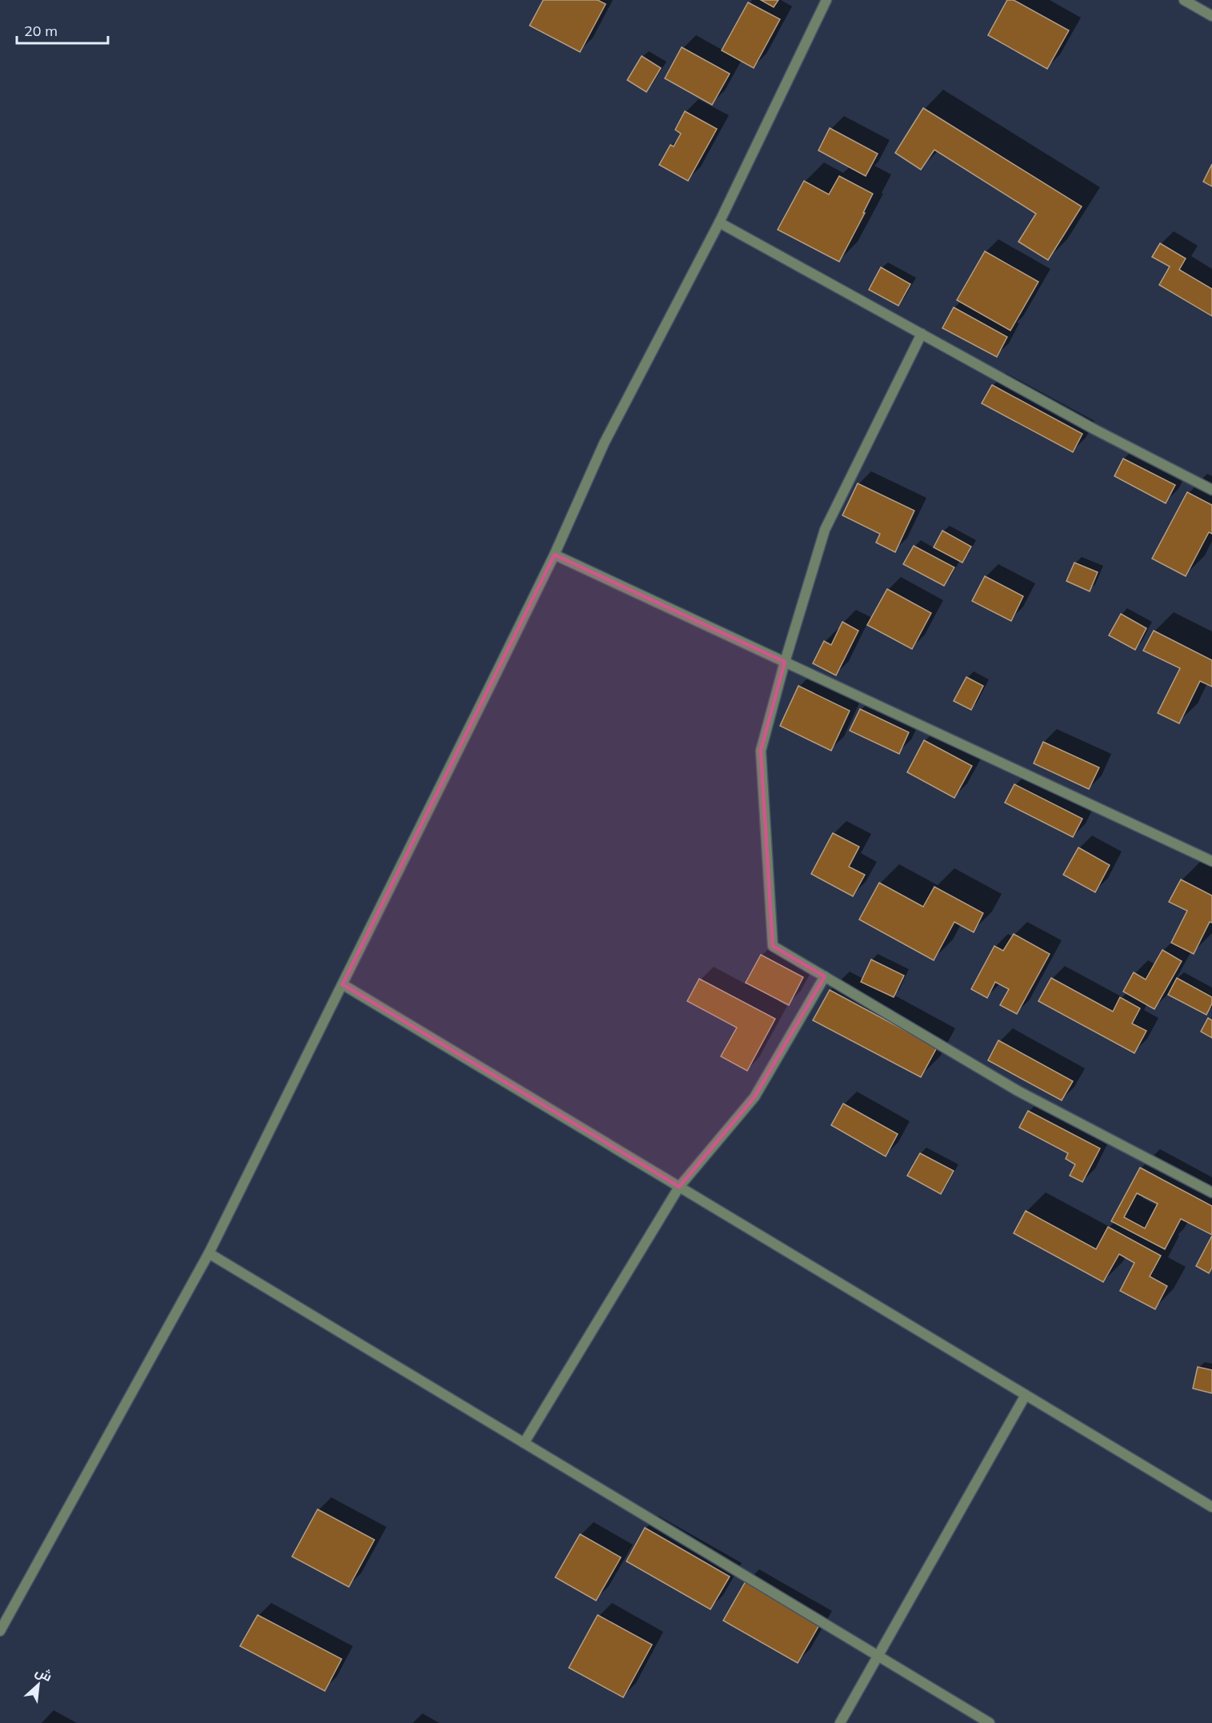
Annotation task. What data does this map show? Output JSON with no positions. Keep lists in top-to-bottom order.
{
  "scale_bar": "20 m",
  "north": "top right"
}
